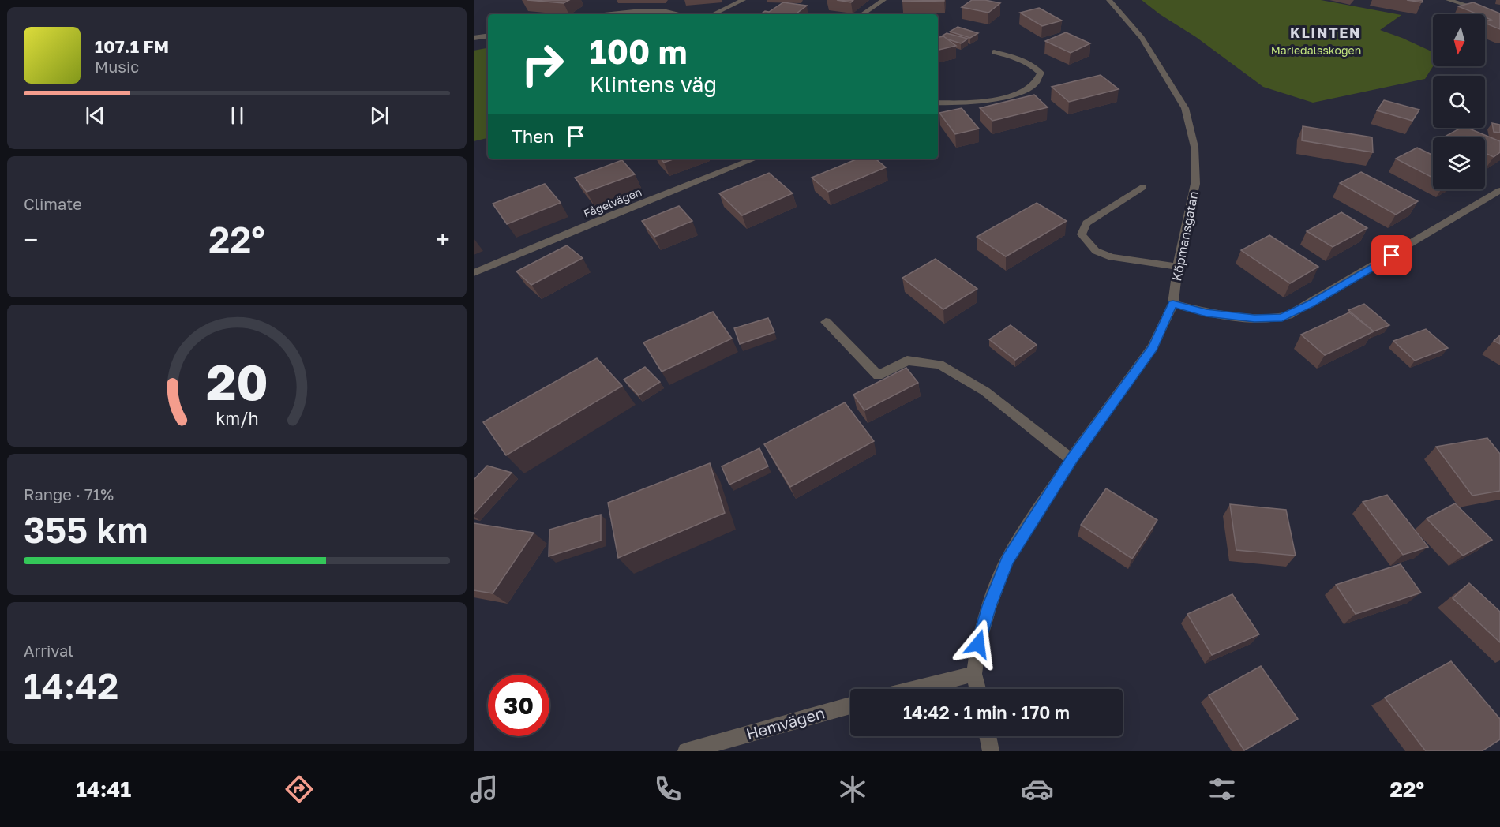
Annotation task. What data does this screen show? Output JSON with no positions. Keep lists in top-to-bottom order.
{
  "streets": {
    "street": ["Fågelvägen", "Köpmansgatan", "Hemvägen"]
  },
  "districts": ["KLINTEN"],
  "parks": ["Mariedalsskogen"],
  "north": "bottom",
  "page": {
    "turn": ["100 m", "Klintens väg"],
    "song": ["107.1 FM", "Music"],
    "then": "Then",
    "tile": [
      "Climate",
      ["Range · 71%", "355 km"],
      ["Arrival", "14:42"]
    ],
    "heat": ["−", "22°", "+"],
    "limit": "30",
    "trip": "14:42 · 1 min · 170 m",
    "tabs": ["14:41", "22°"],
    "gauge": ["20", "km/h"]
  }
}
